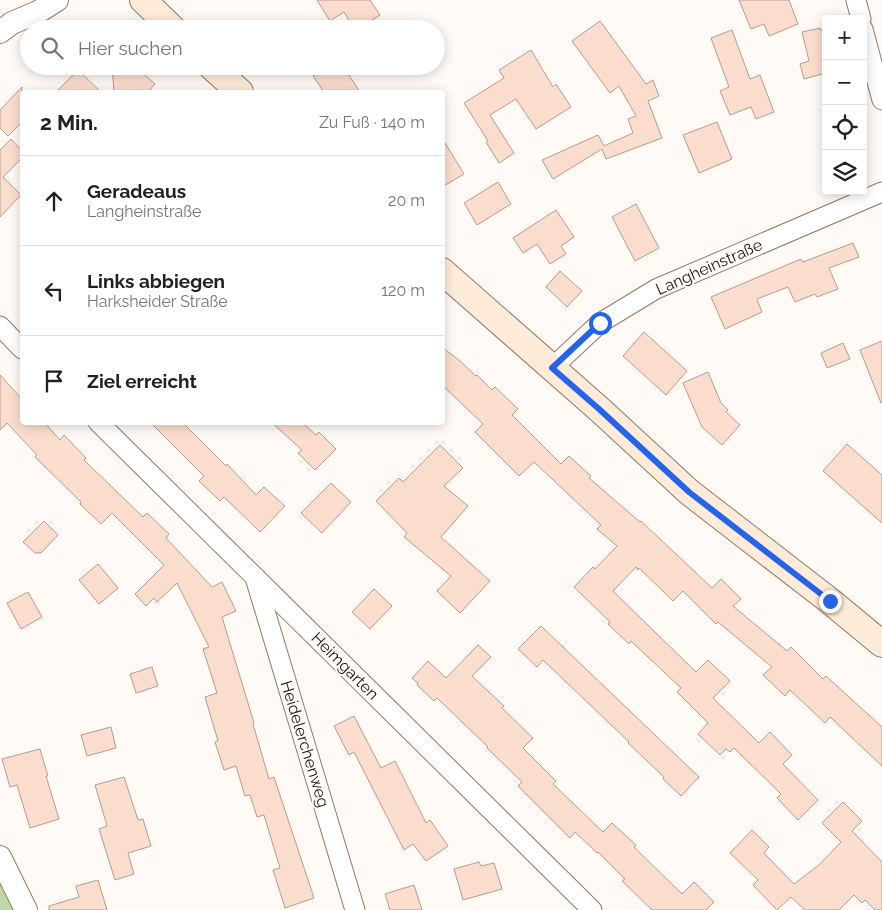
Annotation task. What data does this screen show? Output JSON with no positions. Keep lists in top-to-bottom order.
{
  "streets": {
    "street": ["Langheinstraße", "Heimgarten", "Heidelerchenweg"]
  },
  "crossings": [
    ["Heimgarten", "Heidelerchenweg"]
  ],
  "page": {
    "map_buttons": ["+", "−"],
    "search": "Hier suchen",
    "heading": ["2 Min.", "Zu Fuß · 140 m"],
    "list": [
      ["Geradeaus", "Langheinstraße", "20 m"],
      ["Links abbiegen", "Harksheider Straße", "120 m"],
      "Ziel erreicht"
    ]
  }
}
